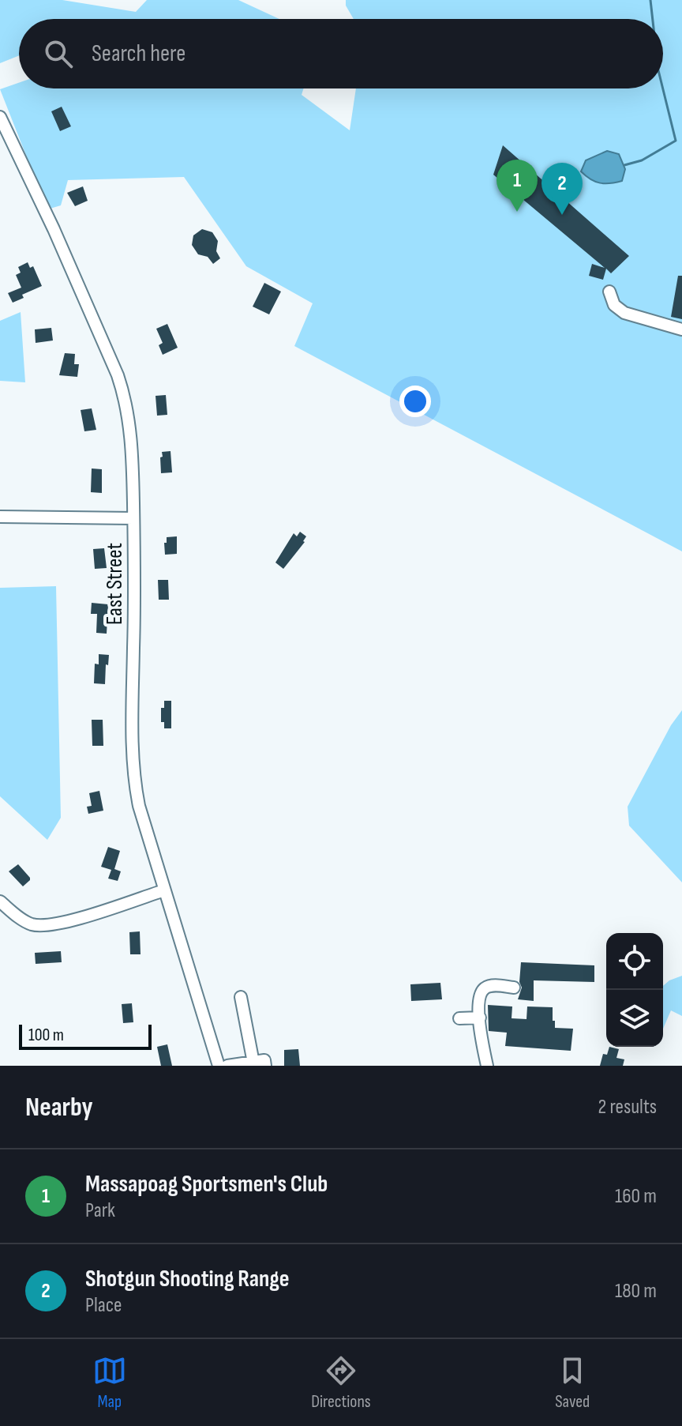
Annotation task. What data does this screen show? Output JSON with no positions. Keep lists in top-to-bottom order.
{
  "streets": {
    "street": ["East Street"]
  },
  "scale_bar": "100 m",
  "page": {
    "search": "Search here",
    "pins": ["1", "2"],
    "scale": "100 m",
    "heading": ["Nearby", "2 results"],
    "list": [
      {
        "mark": "1",
        "name": "Massapoag Sportsmen's Club",
        "note": "Park",
        "value": "160 m"
      },
      {
        "mark": "2",
        "name": "Shotgun Shooting Range",
        "note": "Place",
        "value": "180 m"
      }
    ],
    "nav": ["Map", "Directions", "Saved"]
  }
}
